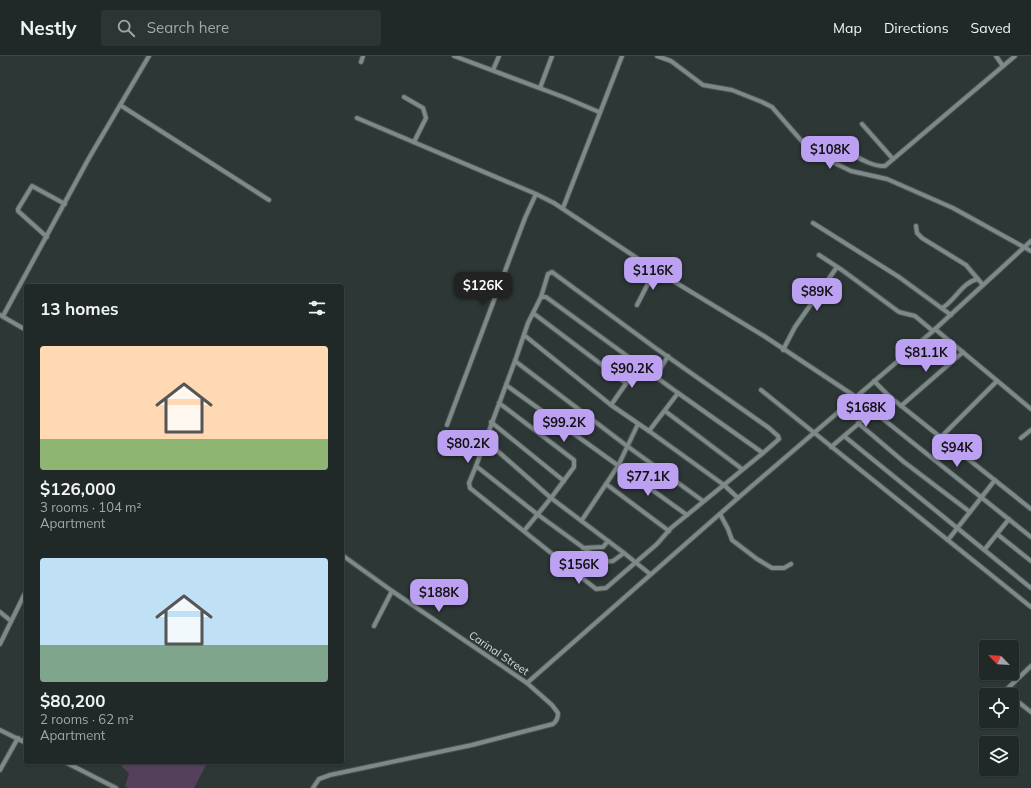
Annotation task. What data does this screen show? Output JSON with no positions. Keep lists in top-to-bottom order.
{
  "streets": {
    "street": ["Carinal Street"]
  },
  "north": "top left",
  "page": {
    "header": "Nestly",
    "search": "Search here",
    "nav": ["Map", "Directions", "Saved"],
    "price": [
      "$108K",
      "$116K",
      "$126K",
      "$89K",
      "$81.1K",
      "$90.2K",
      "$168K",
      "$99.2K",
      "$80.2K",
      "$94K",
      "$77.1K",
      "$156K",
      "$188K"
    ],
    "heading": "13 homes",
    "list": [
      {
        "name": "$126,000",
        "note": "3 rooms · 104 m² · Apartment"
      },
      {
        "name": "$80,200",
        "note": "2 rooms · 62 m² · Apartment"
      }
    ]
  }
}
